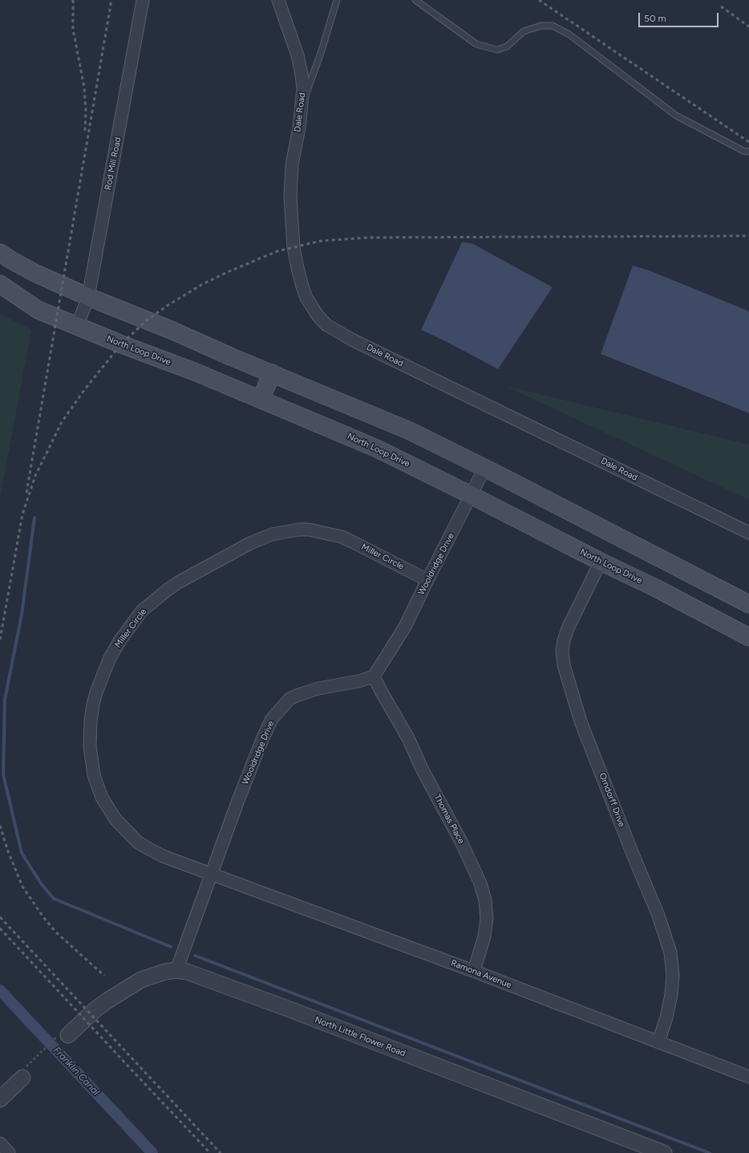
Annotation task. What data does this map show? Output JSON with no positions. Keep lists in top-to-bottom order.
{
  "streets": {
    "main road": ["North Loop Drive"],
    "street": [
      "Dale Road",
      "Rod Mill Road",
      "Miller Circle",
      "Wooldridge Drive",
      "Orndorff Drive",
      "Thomas Place",
      "Ramona Avenue",
      "North Little Flower Road"
    ]
  },
  "crossings": [
    ["Rod Mill Road", "North Loop Drive"],
    ["North Loop Drive", "Wooldridge Drive"],
    ["North Loop Drive", "Orndorff Drive"],
    ["Miller Circle", "Wooldridge Drive"],
    ["Miller Circle", "Ramona Avenue"],
    ["Wooldridge Drive", "Thomas Place"],
    ["Wooldridge Drive", "Ramona Avenue"],
    ["Wooldridge Drive", "North Little Flower Road"],
    ["Orndorff Drive", "Ramona Avenue"],
    ["Thomas Place", "Ramona Avenue"]
  ],
  "water": ["Franklin Canal"],
  "scale_bar": "50 m"
}
